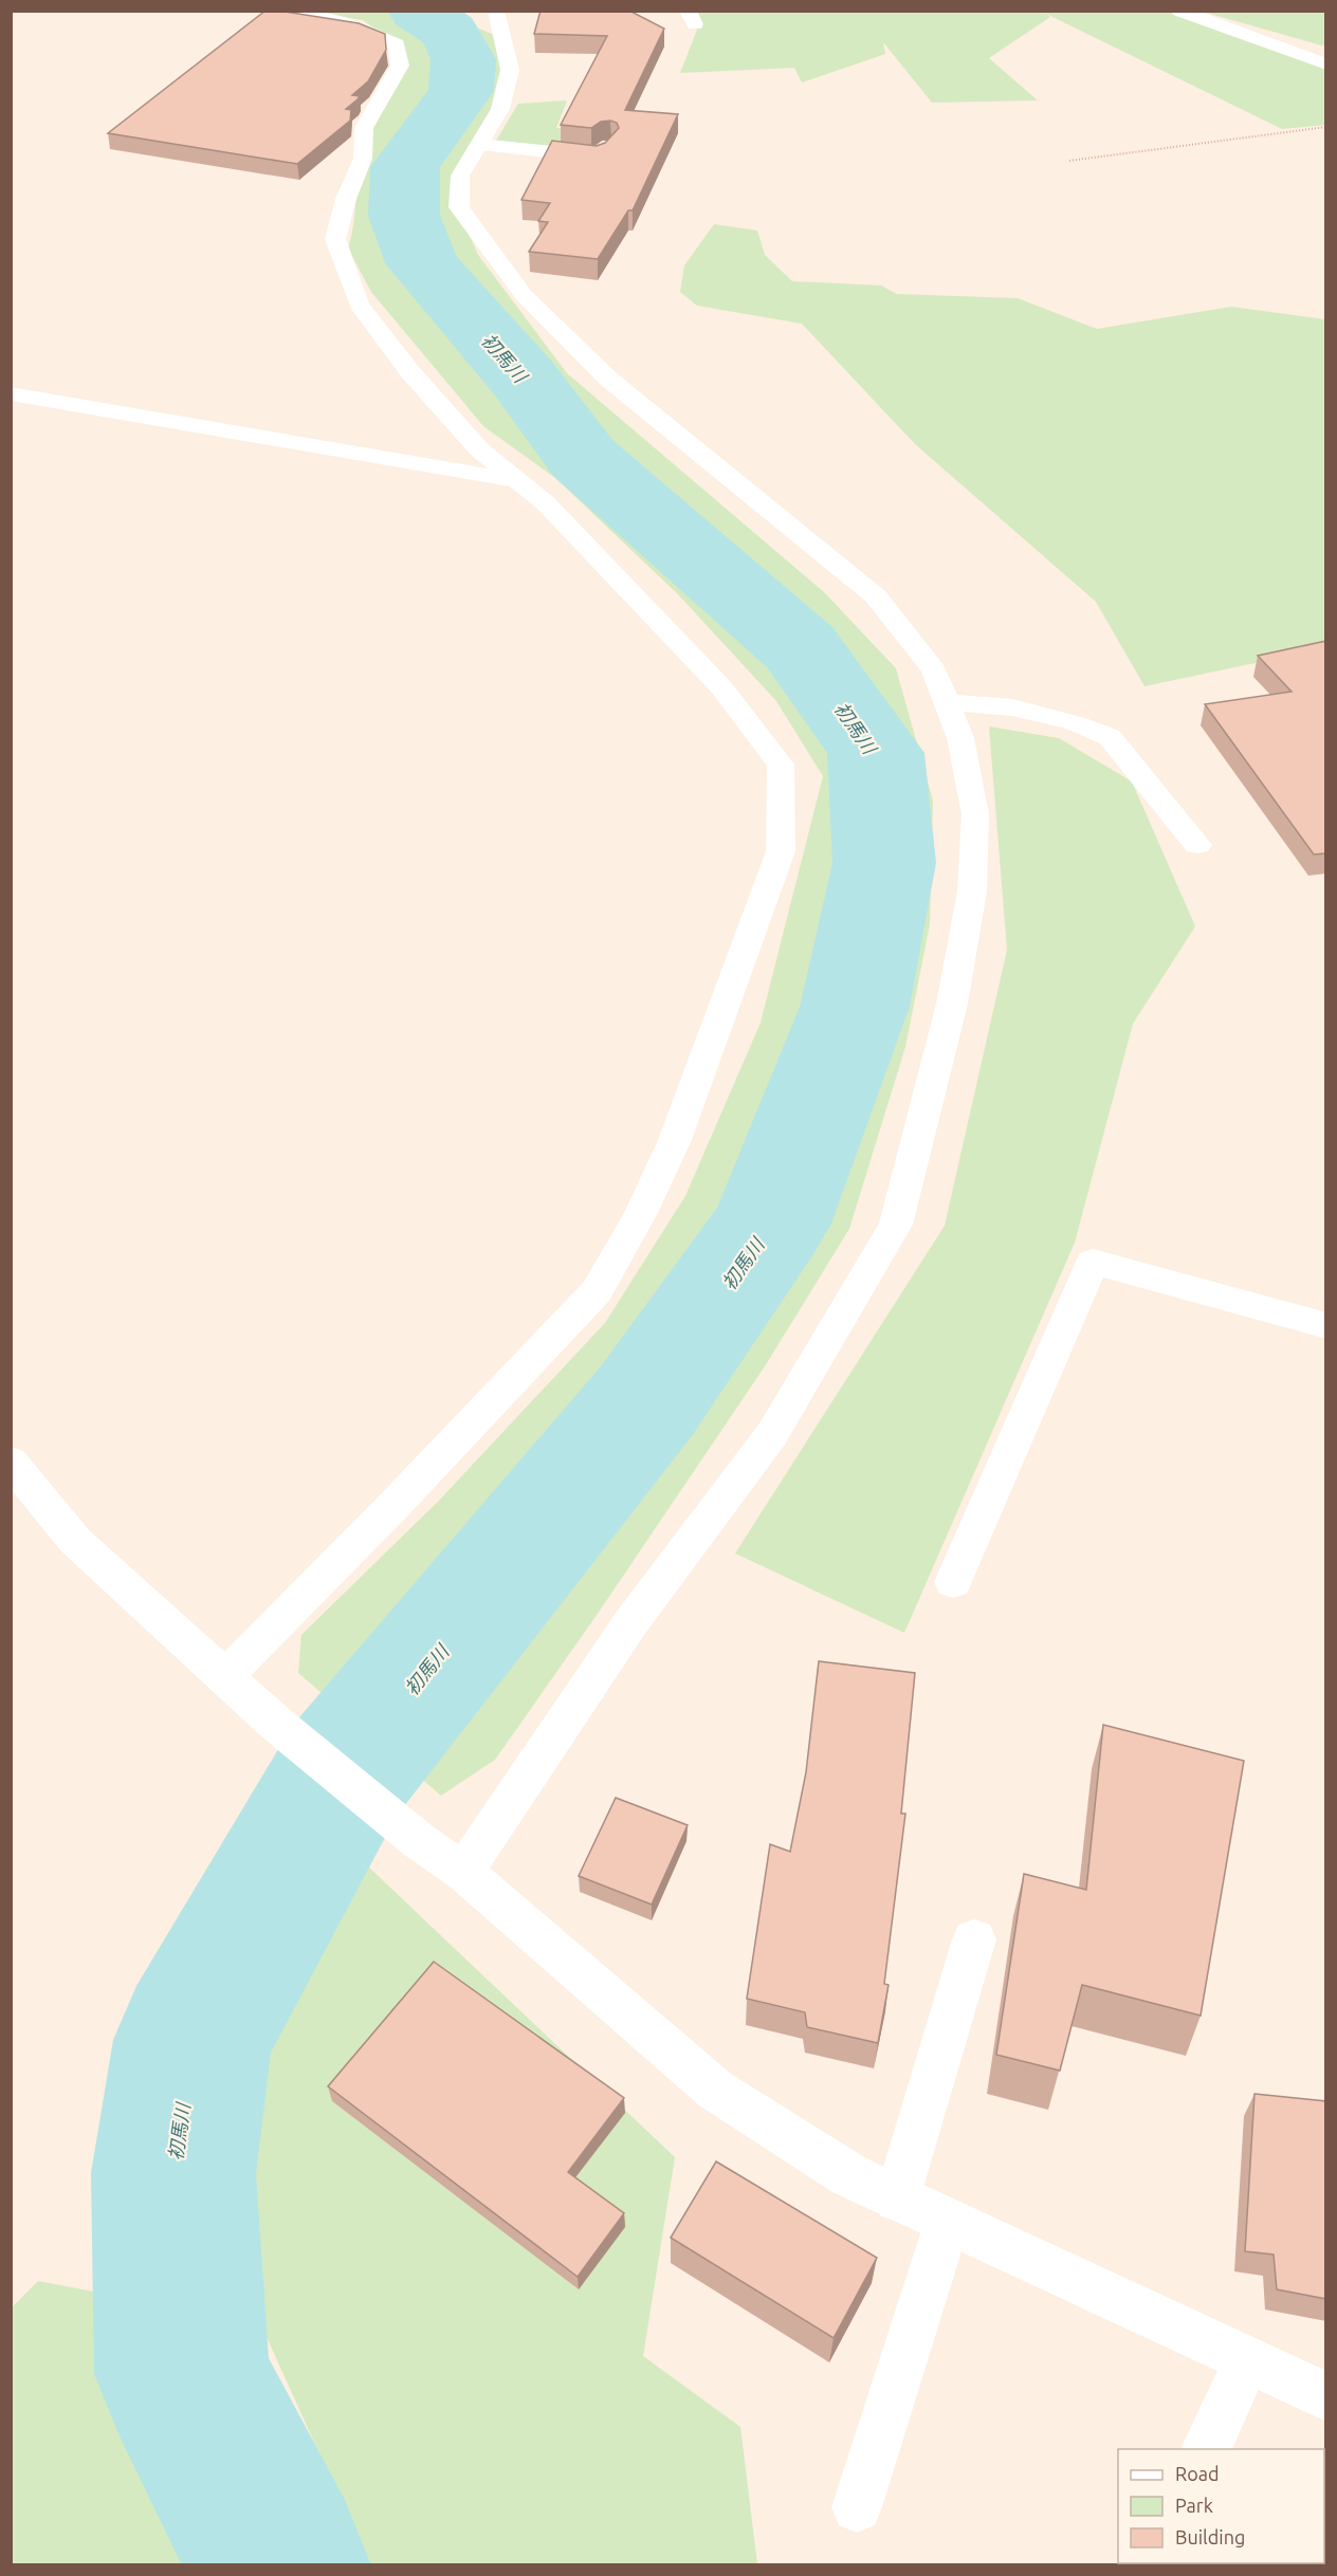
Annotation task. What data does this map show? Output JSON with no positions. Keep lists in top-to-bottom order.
{
  "water": ["初馬川"],
  "legend": ["Road", "Park", "Building"]
}
